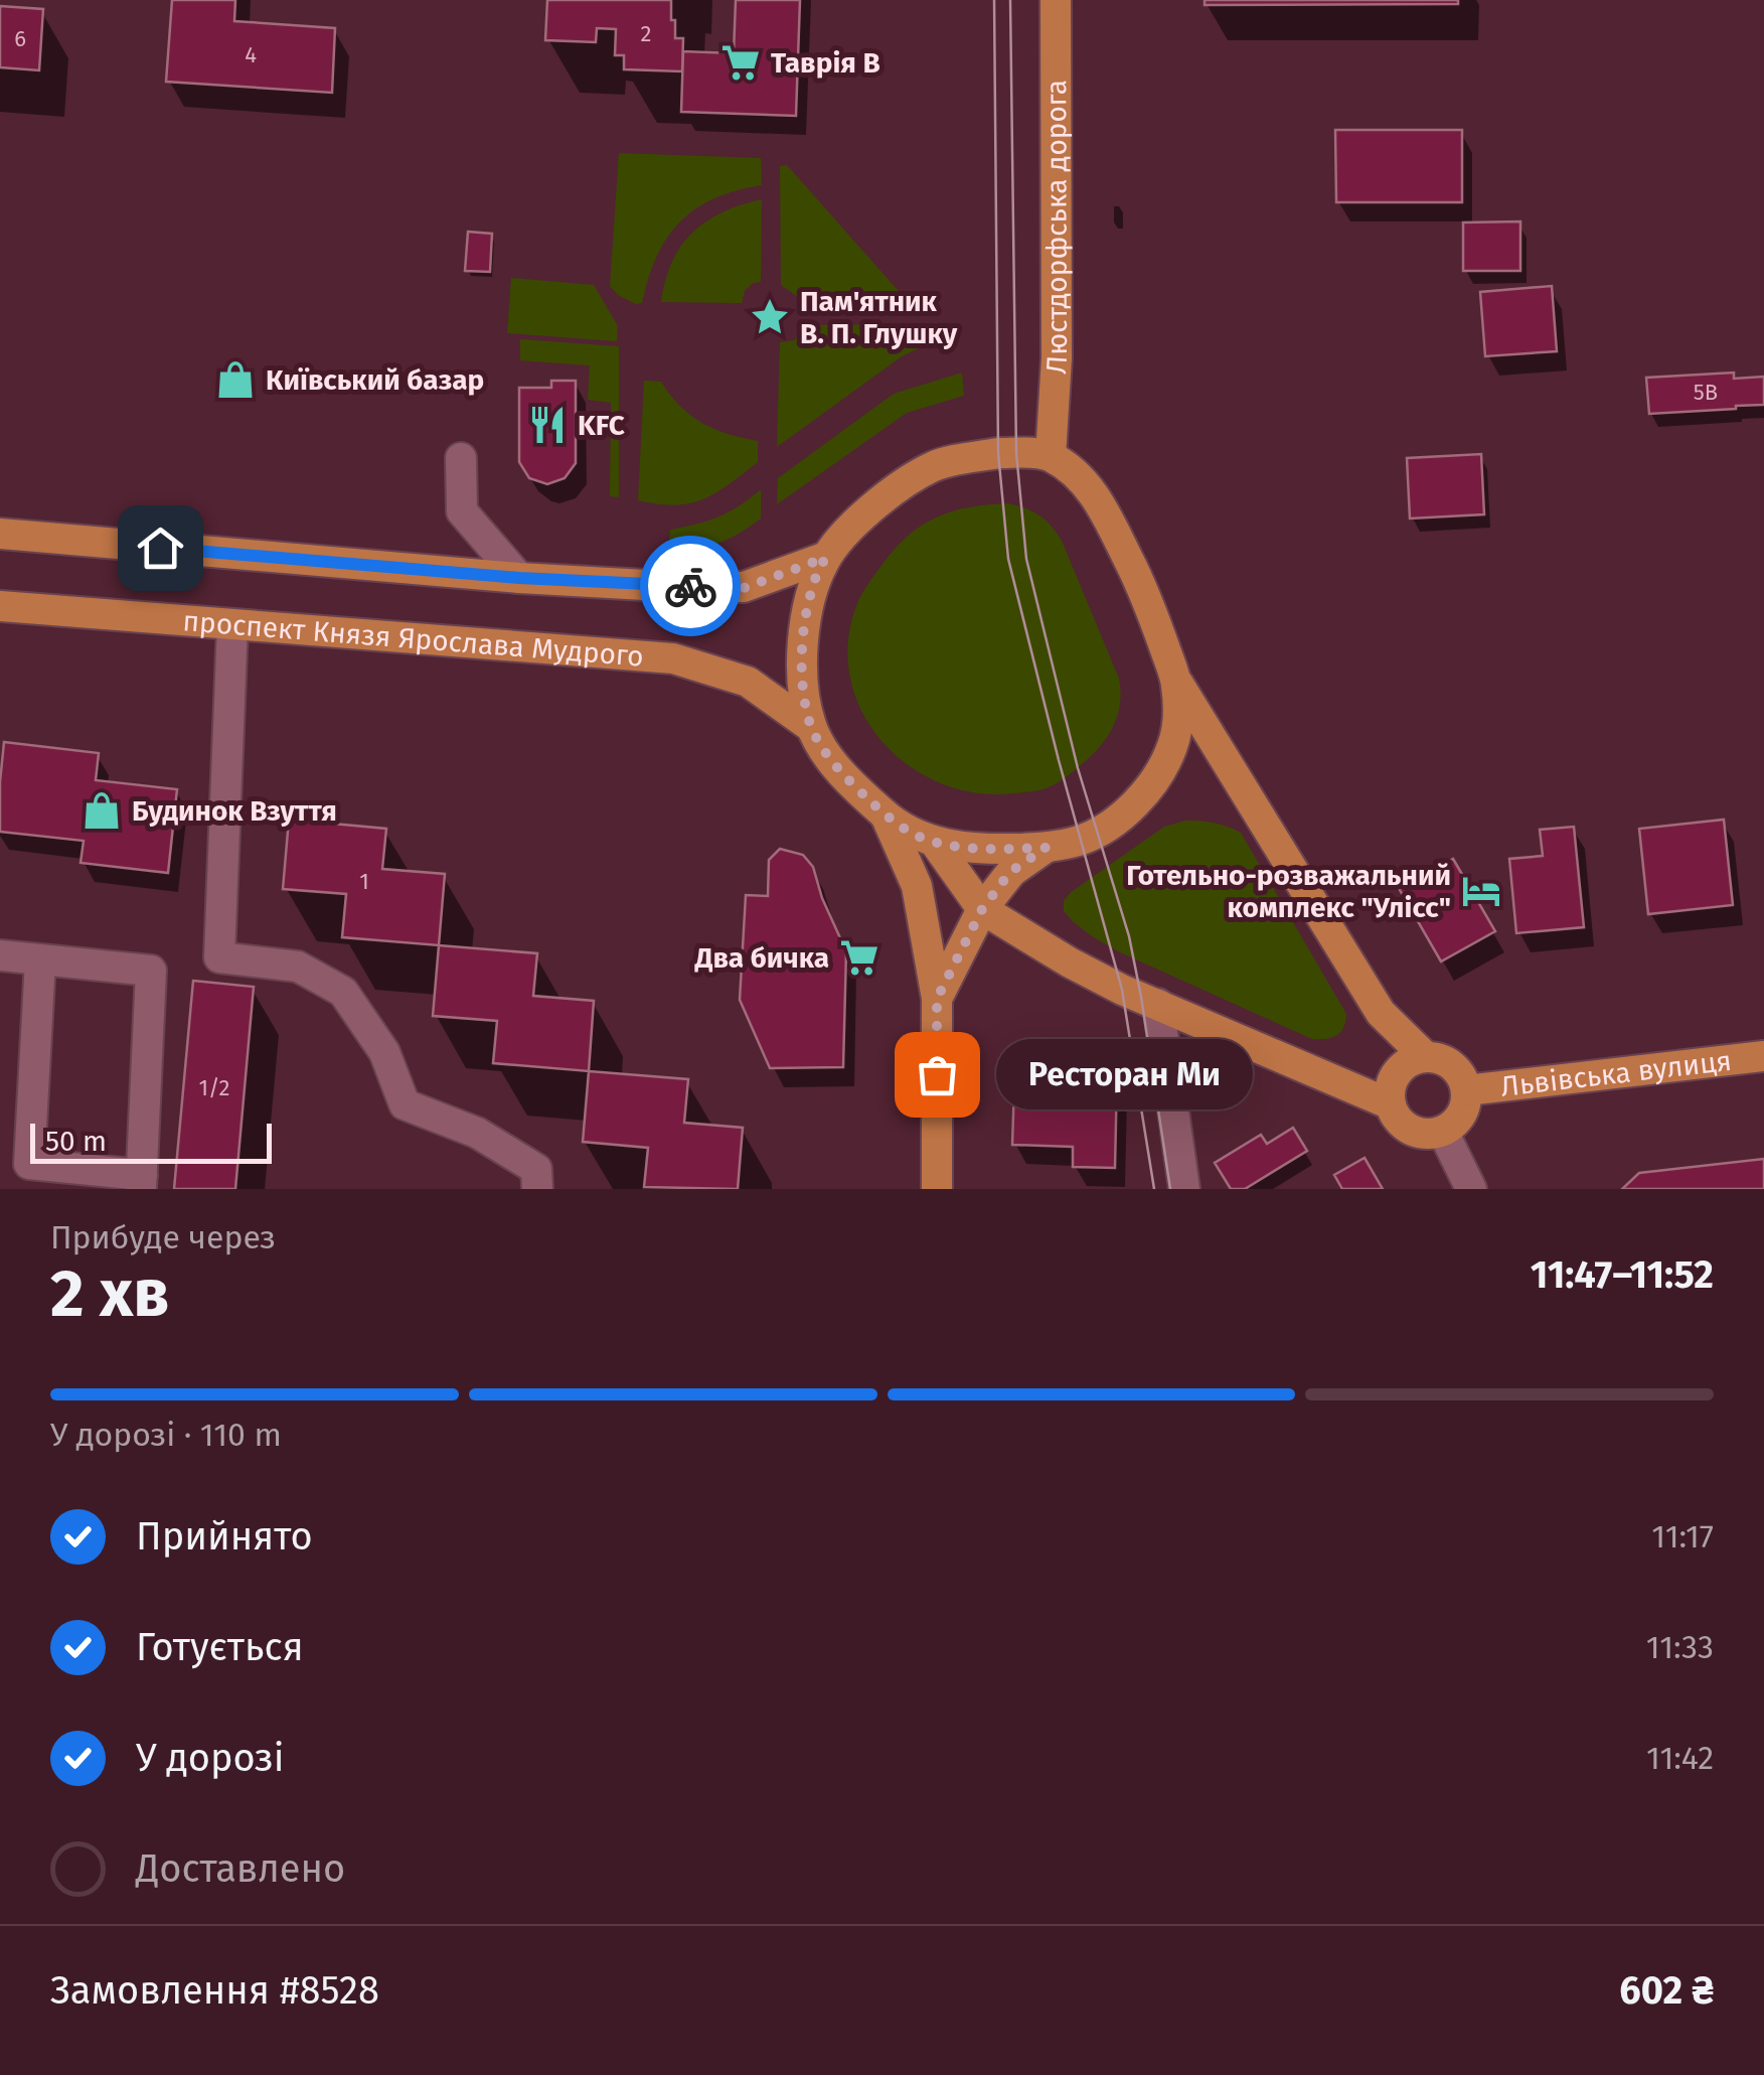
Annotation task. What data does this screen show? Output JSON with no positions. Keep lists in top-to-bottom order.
{
  "streets": {
    "main road": ["Люстдорфська дорога", "проспект Князя Ярослава Мудрого", "Львівська вулиця"]
  },
  "places": {
    "supermarket": ["Таврія В", "Два бичка"],
    "place": ["Пам'ятник В. П. Глушку"],
    "shop": ["Київський базар", "Будинок Взуття"],
    "restaurant": ["KFC"],
    "hotel": ["Готельно-розважальний комплекс \"Улісс\""],
    "other": ["Ресторан Ми"]
  },
  "house_numbers": [
    "2",
    "6",
    "4",
    "5В",
    "1",
    "1/2"
  ],
  "scale_bar": "50 m",
  "page": {
    "bubble": "Ресторан Ми",
    "scale": "50 m",
    "heading": ["2 хв", "Прибуде через", "11:47–11:52"],
    "panel": ["Замовлення #8528", "602 ₴"],
    "bar": "У дорозі · 110 m",
    "list": [
      ["Прийнято", "11:17"],
      ["Готується", "11:33"],
      ["У дорозі", "11:42"],
      "Доставлено"
    ]
  }
}
